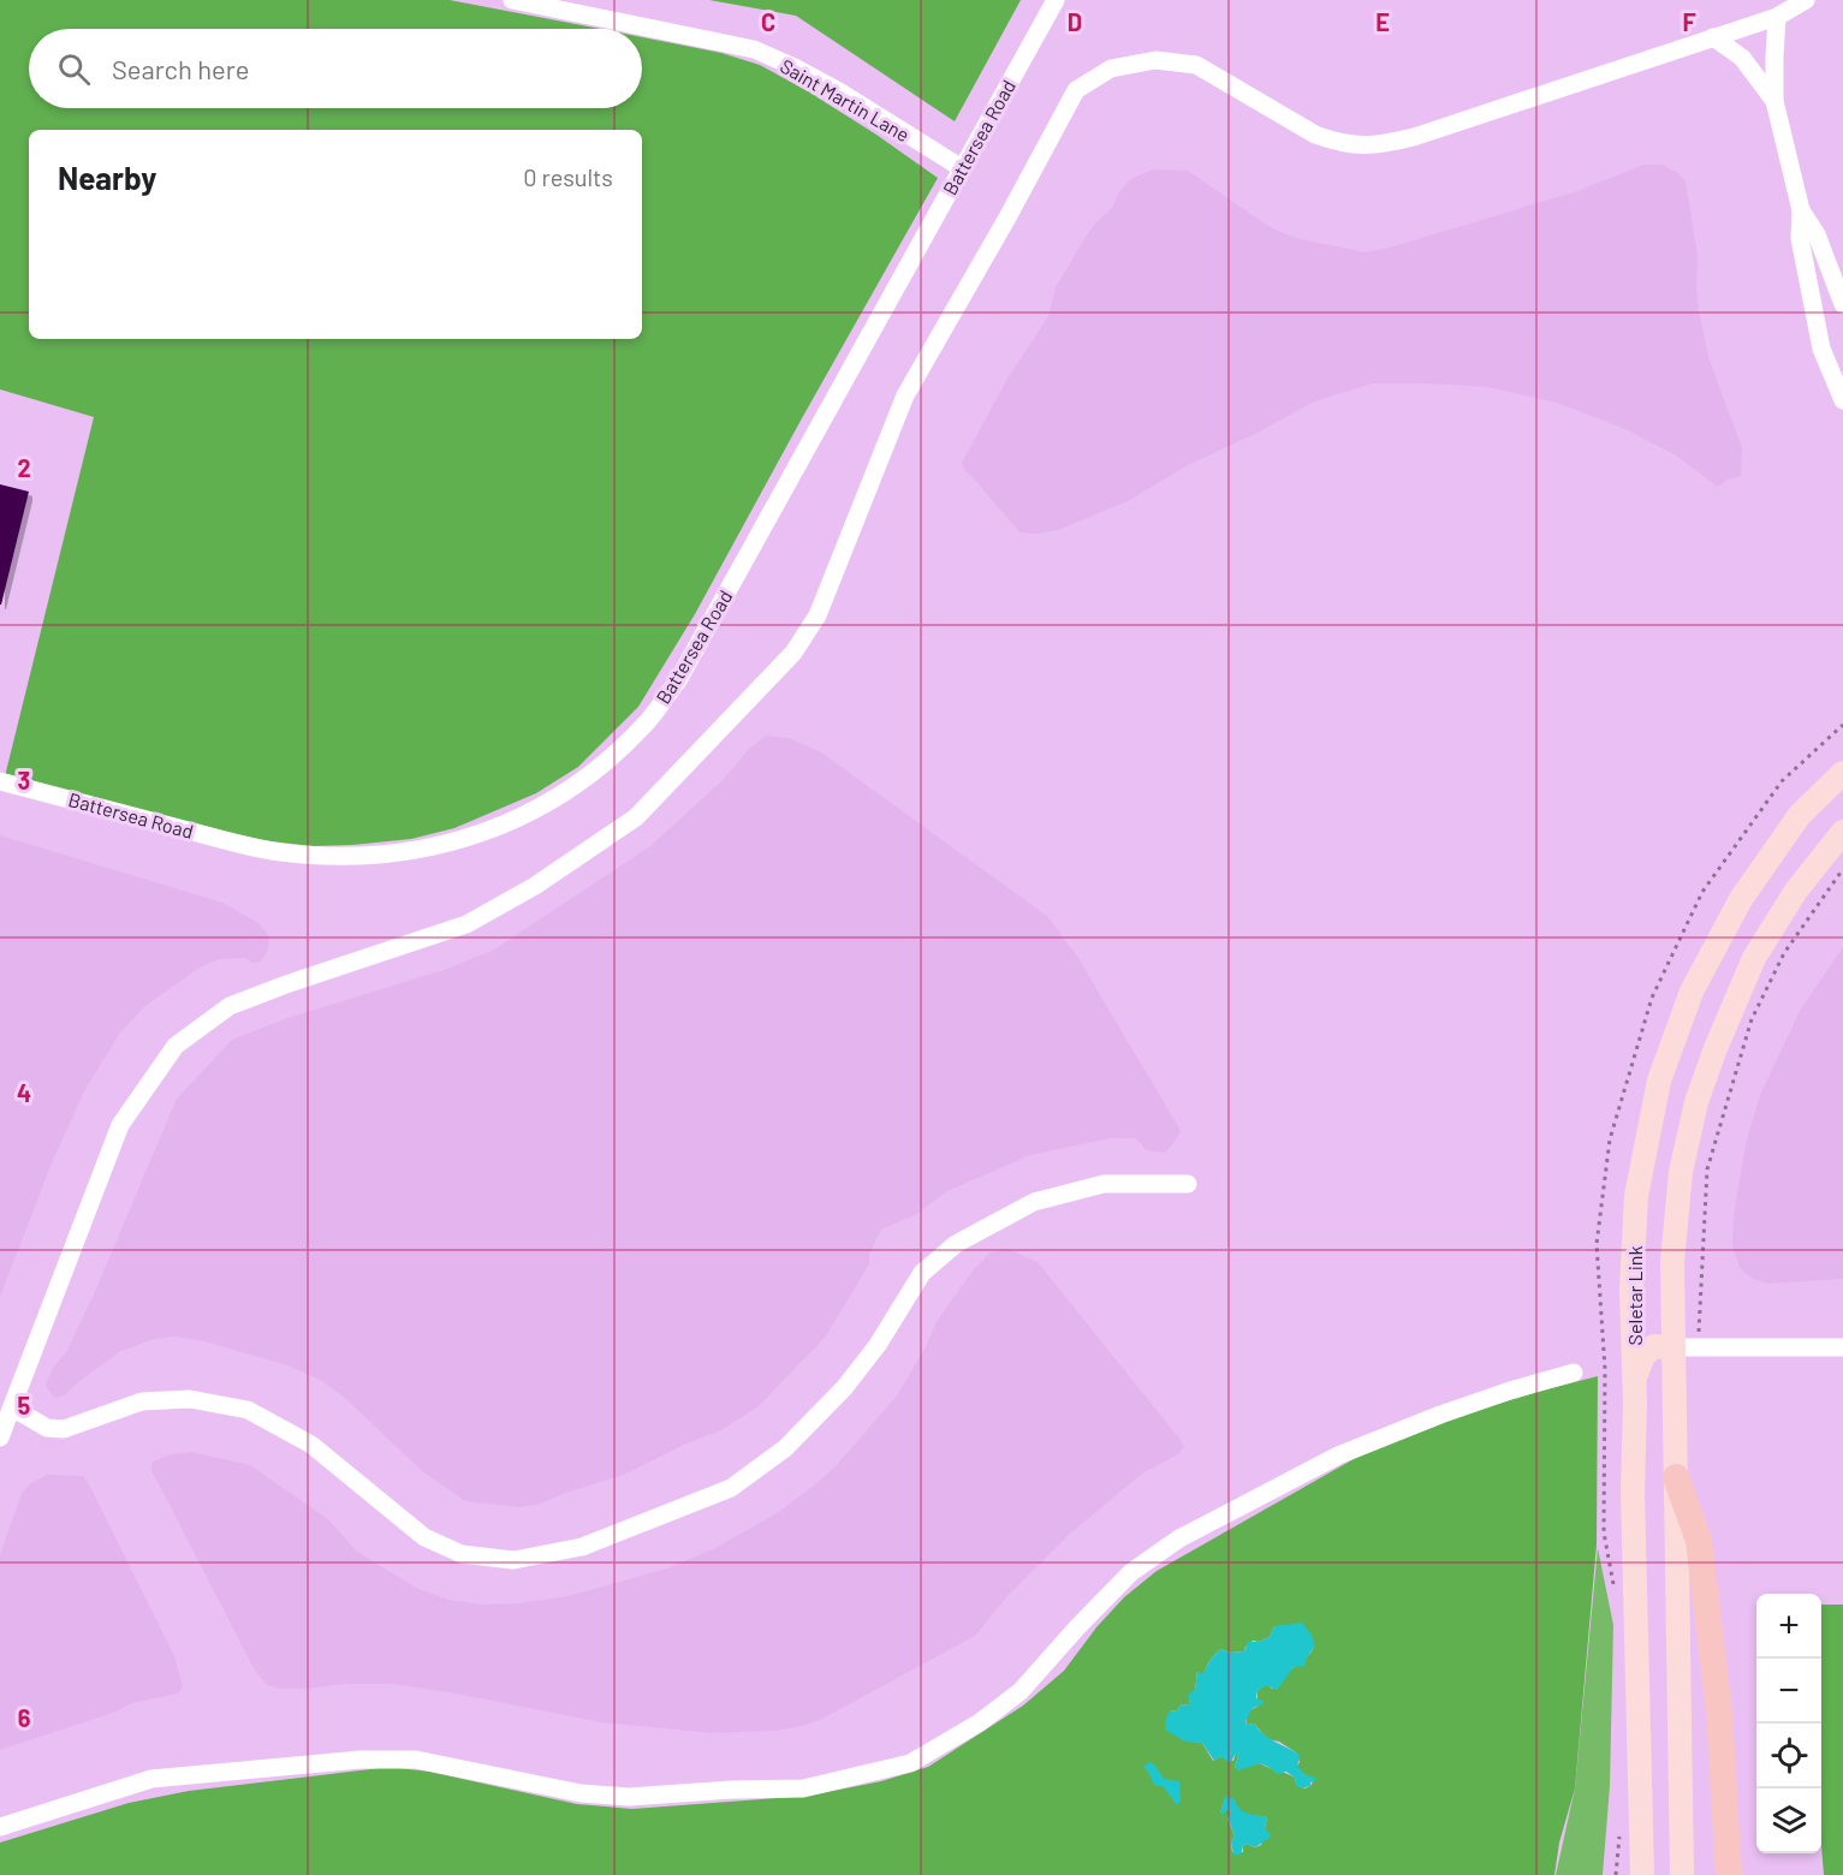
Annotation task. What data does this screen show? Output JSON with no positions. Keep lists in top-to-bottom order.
{
  "streets": {
    "main road": ["Seletar Link"],
    "lane": ["Saint Martin Lane", "Battersea Road"]
  },
  "crossings": [
    ["Saint Martin Lane", "Battersea Road"]
  ],
  "page": {
    "search": "Search here",
    "heading": ["Nearby", "0 results"],
    "map_buttons": ["+", "−"]
  },
  "grid": {
    "columns": [
      "C",
      "D",
      "E",
      "F"
    ],
    "rows": [
      "2",
      "3",
      "4",
      "5",
      "6"
    ]
  }
}
